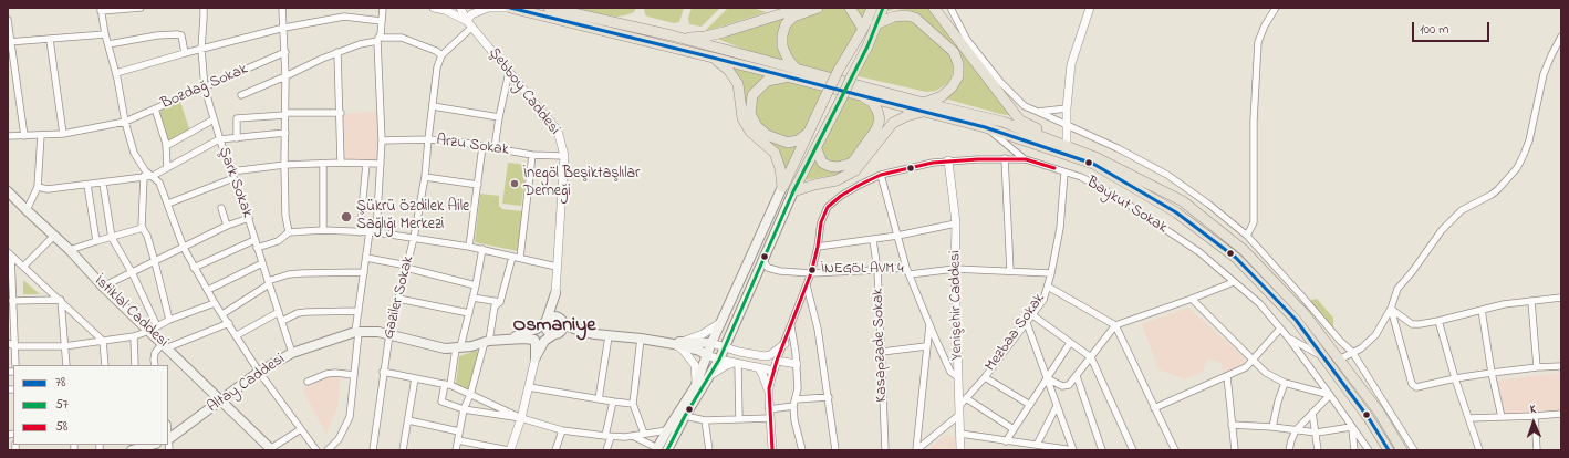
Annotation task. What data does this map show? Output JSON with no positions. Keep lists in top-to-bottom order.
{
  "streets": {
    "main road": ["İstiklal Caddesi", "Altay Caddesi"],
    "street": [
      "Bozdağ Sokak",
      "Şebboy Caddesi",
      "Arzu Sokak",
      "Şark Sokak",
      "Baykut Sokak",
      "Gaziler Sokak",
      "Yenişehir Caddesi",
      "Mezbaa Sokak",
      "Kasapzade Sokak"
    ]
  },
  "crossings": [
    ["Bozdağ Sokak", "Şark Sokak"],
    ["Şebboy Caddesi", "Arzu Sokak"],
    ["Arzu Sokak", "Gaziler Sokak"],
    ["Şark Sokak", "Altay Caddesi"],
    ["Baykut Sokak", "Yenişehir Caddesi"],
    ["Baykut Sokak", "Mezbaa Sokak"],
    ["Gaziler Sokak", "Altay Caddesi"],
    ["Yenişehir Caddesi", "Mezbaa Sokak"],
    ["İstiklal Caddesi", "Altay Caddesi"]
  ],
  "districts": ["Osmaniye"],
  "places": ["İnegöl Beşiktaşlılar Derneği", "Şükrü Özdilek Aile Sağlığı Merkezi", "İNEGÖL AVM 4"],
  "lines": ["transit line 78", "transit line 57", "transit line 58"],
  "legend": ["78", "57", "58"],
  "scale_bar": "100 m",
  "north": "top"
}
